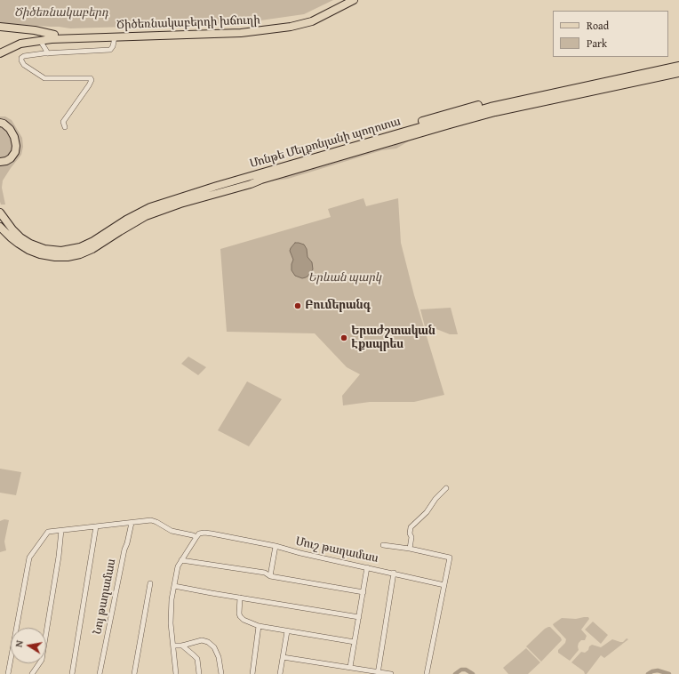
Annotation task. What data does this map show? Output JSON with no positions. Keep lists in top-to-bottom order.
{
  "streets": {
    "main road": ["Ծիծեռնակաբերդի խճուղի", "Մոնթե Մելքոնյանի պողոտա"],
    "street": ["Մուշ թաղամաս", "Նոյ թաղամաս"]
  },
  "parks": ["Ծիծեռնակաբերդ", "Երևան պարկ"],
  "places": ["Բումերանգ", "Երաժշտական Էքսպրես"],
  "legend": ["Road", "Park"],
  "north": "left"
}
